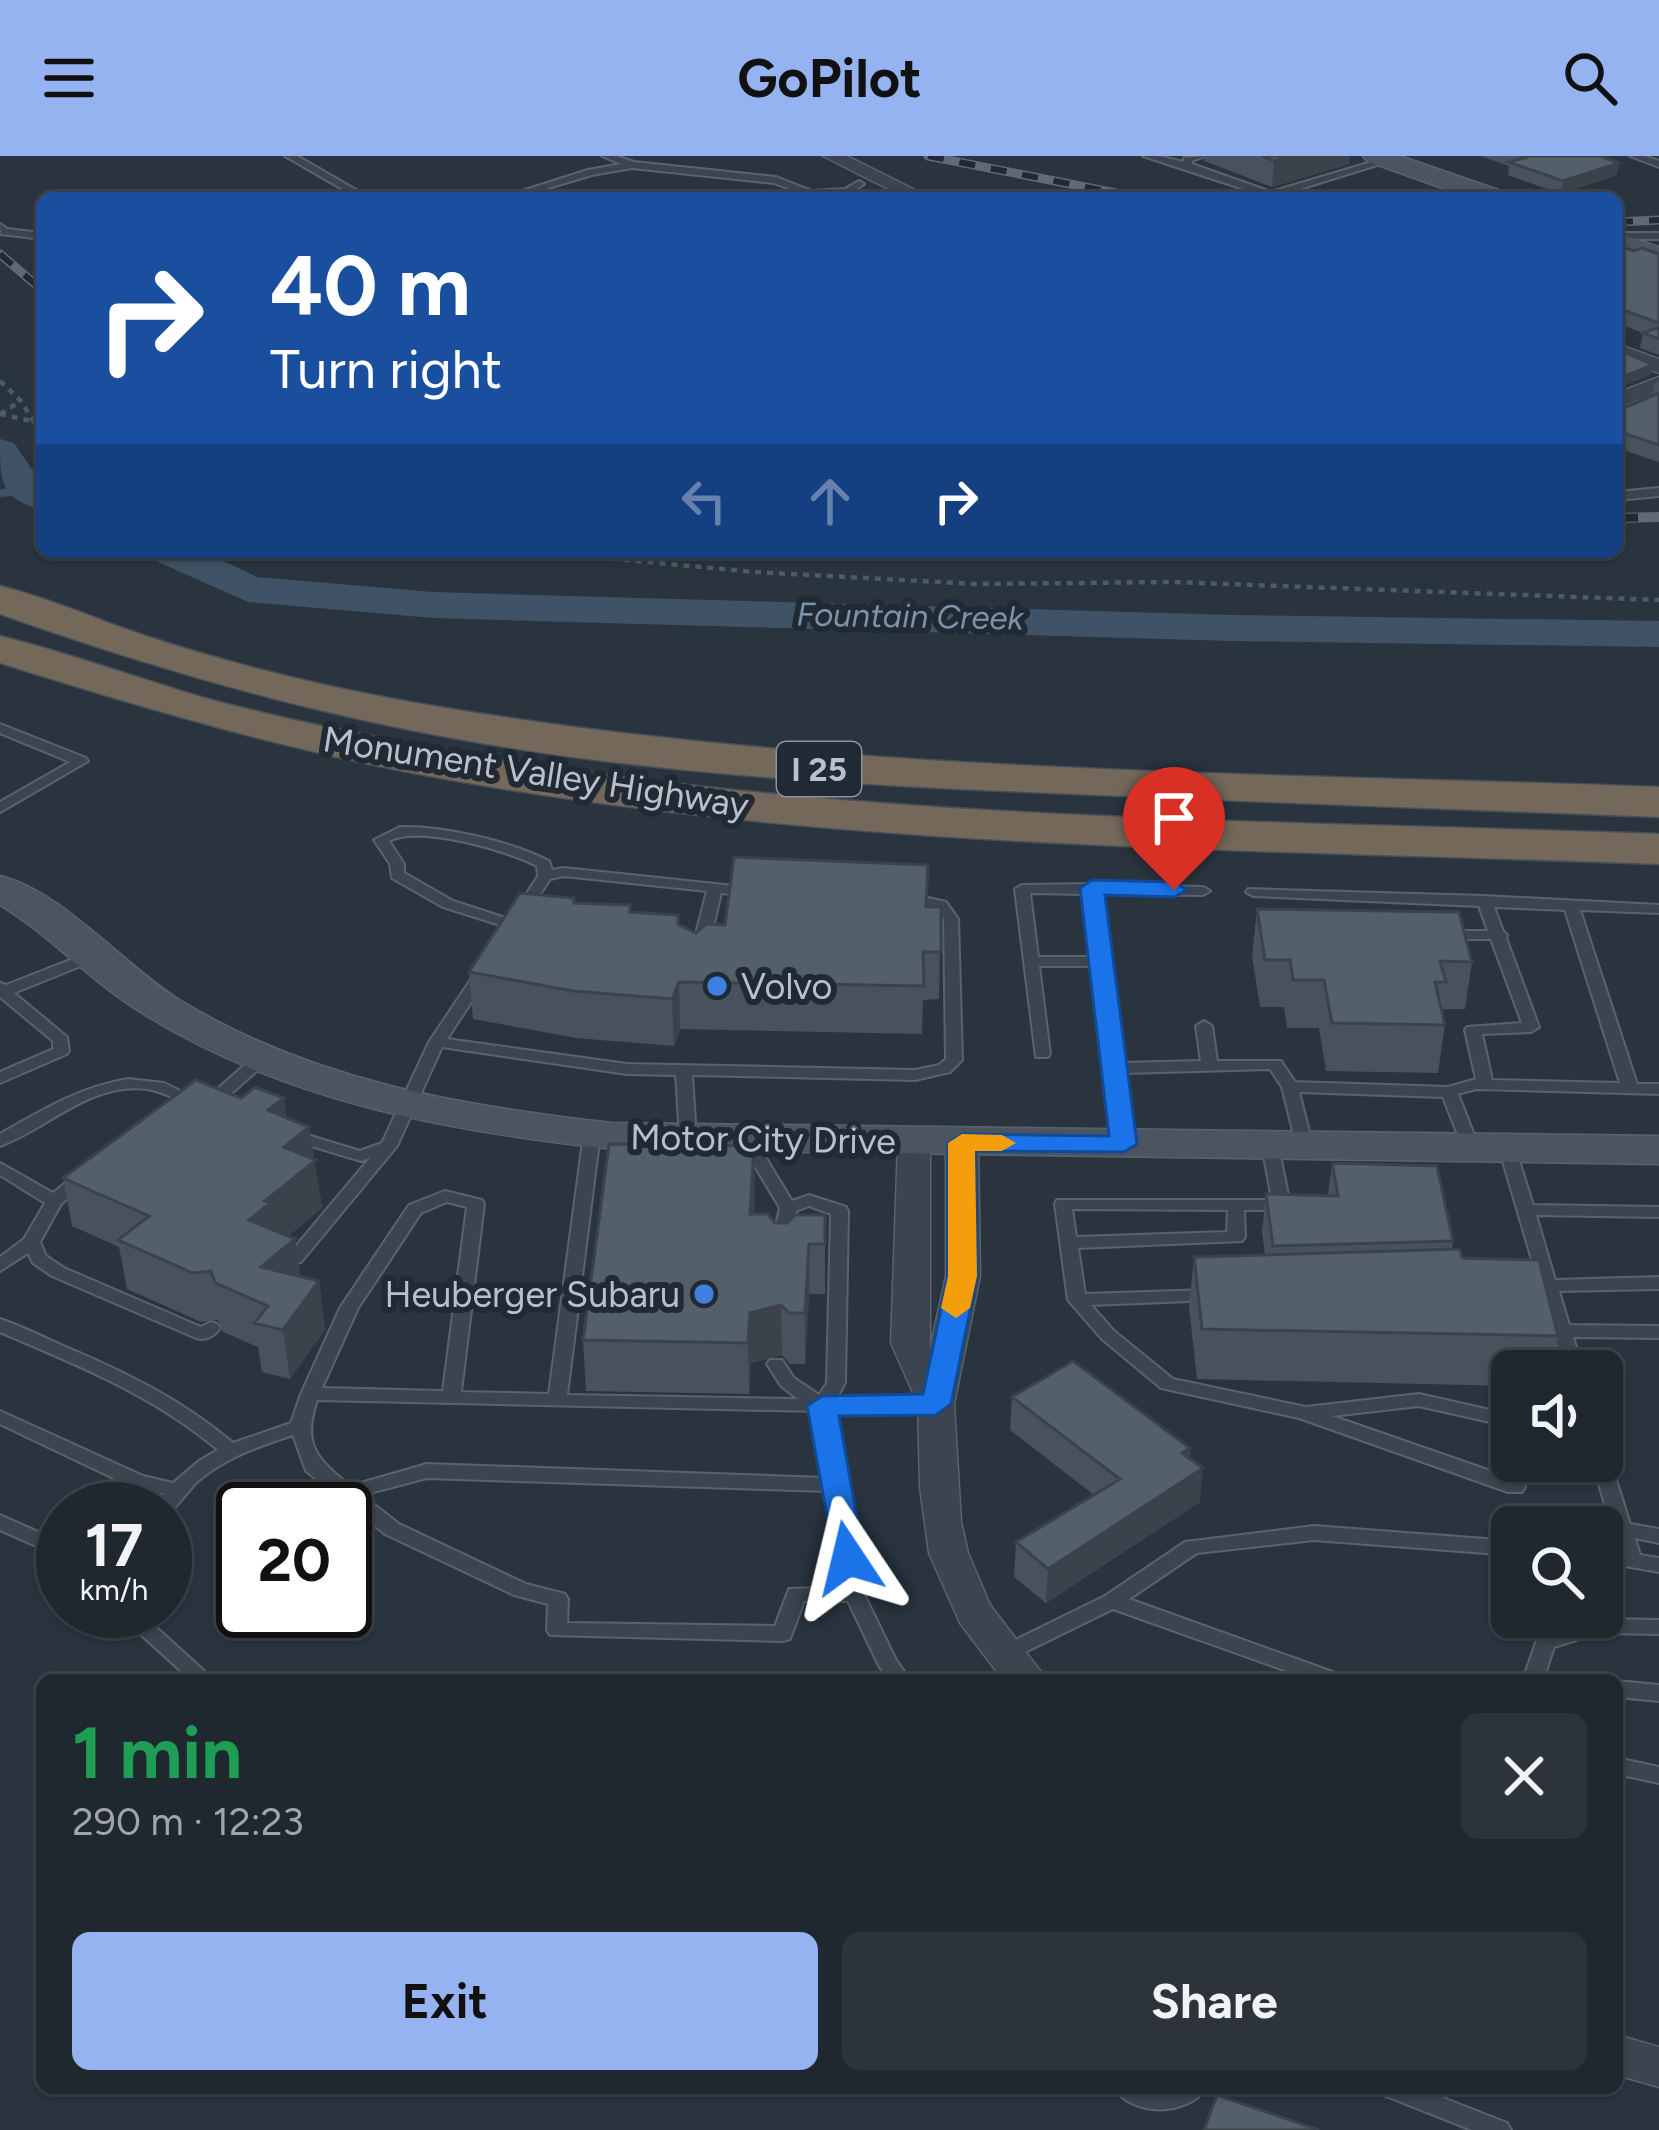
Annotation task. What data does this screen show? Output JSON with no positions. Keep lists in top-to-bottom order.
{
  "streets": {
    "highway": ["I 25", "Monument Valley Highway"],
    "street": ["Motor City Drive"]
  },
  "water": ["Fountain Creek"],
  "places": ["Volvo", "Heuberger Subaru"],
  "page": {
    "header": "GoPilot",
    "turn": ["40 m", "Turn right"],
    "speed": "17 km/h",
    "limit": "20",
    "heading": ["1 min", "290 m · 12:23"],
    "buttons": ["Exit", "Share"]
  }
}
